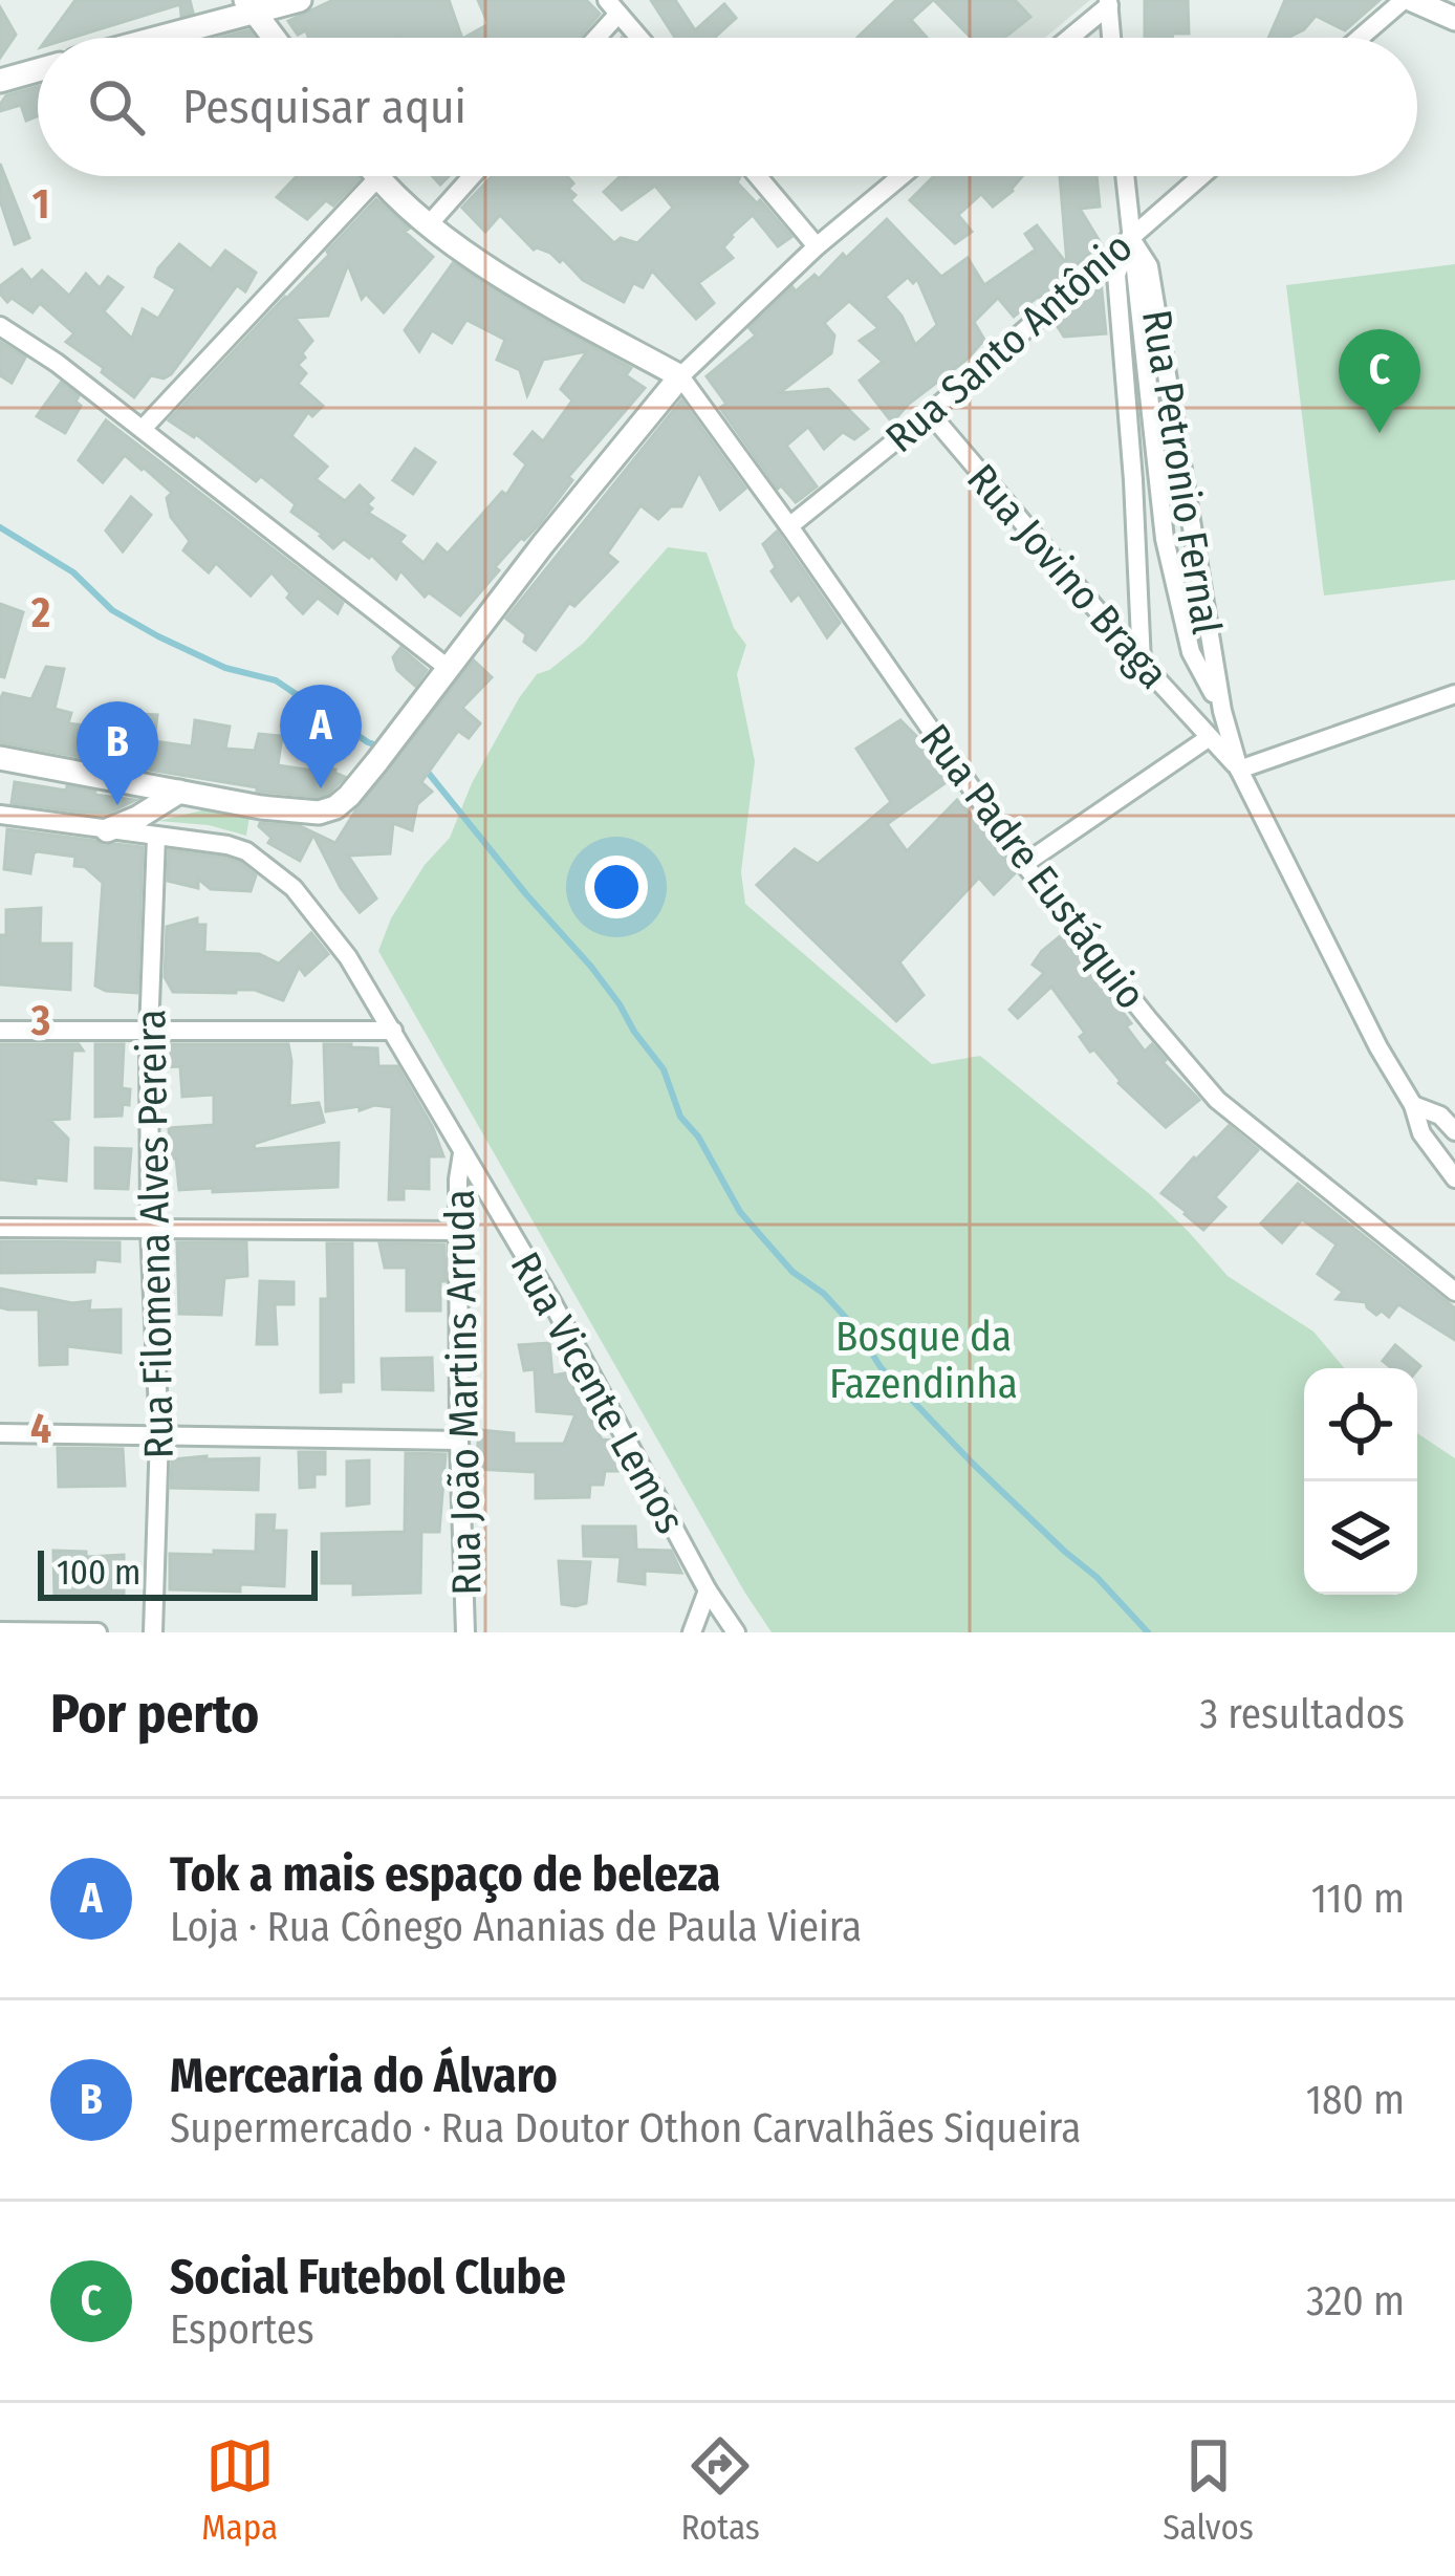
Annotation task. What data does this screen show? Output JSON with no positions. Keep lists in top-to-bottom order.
{
  "streets": {
    "street": [
      "Rua Santo Antônio",
      "Rua Petronio Fernal",
      "Rua Jovino Braga",
      "Rua Padre Eustáquio",
      "Rua Filomena Alves Pereira",
      "Rua João Martins Arruda",
      "Rua Vicente Lemos"
    ]
  },
  "crossings": [
    ["Rua Santo Antônio", "Rua Petronio Fernal"],
    ["Rua Santo Antônio", "Rua Jovino Braga"],
    ["Rua Santo Antônio", "Rua Padre Eustáquio"],
    ["Rua Petronio Fernal", "Rua Jovino Braga"],
    ["Rua Filomena Alves Pereira", "Rua Vicente Lemos"],
    ["Rua João Martins Arruda", "Rua Vicente Lemos"]
  ],
  "parks": ["Bosque da Fazendinha"],
  "scale_bar": "100 m",
  "page": {
    "search": "Pesquisar aqui",
    "pins": ["C", "A", "B"],
    "scale": "100 m",
    "heading": ["Por perto", "3 resultados"],
    "list": [
      {
        "mark": "A",
        "name": "Tok a mais espaço de beleza",
        "note": "Loja · Rua Cônego Ananias de Paula Vieira",
        "value": "110 m"
      },
      {
        "mark": "B",
        "name": "Mercearia do Álvaro",
        "note": "Supermercado · Rua Doutor Othon Carvalhães Siqueira",
        "value": "180 m"
      },
      {
        "mark": "C",
        "name": "Social Futebol Clube",
        "note": "Esportes",
        "value": "320 m"
      }
    ],
    "nav": ["Mapa", "Rotas", "Salvos"]
  },
  "grid": {
    "rows": [
      "1",
      "2",
      "3",
      "4"
    ]
  }
}
